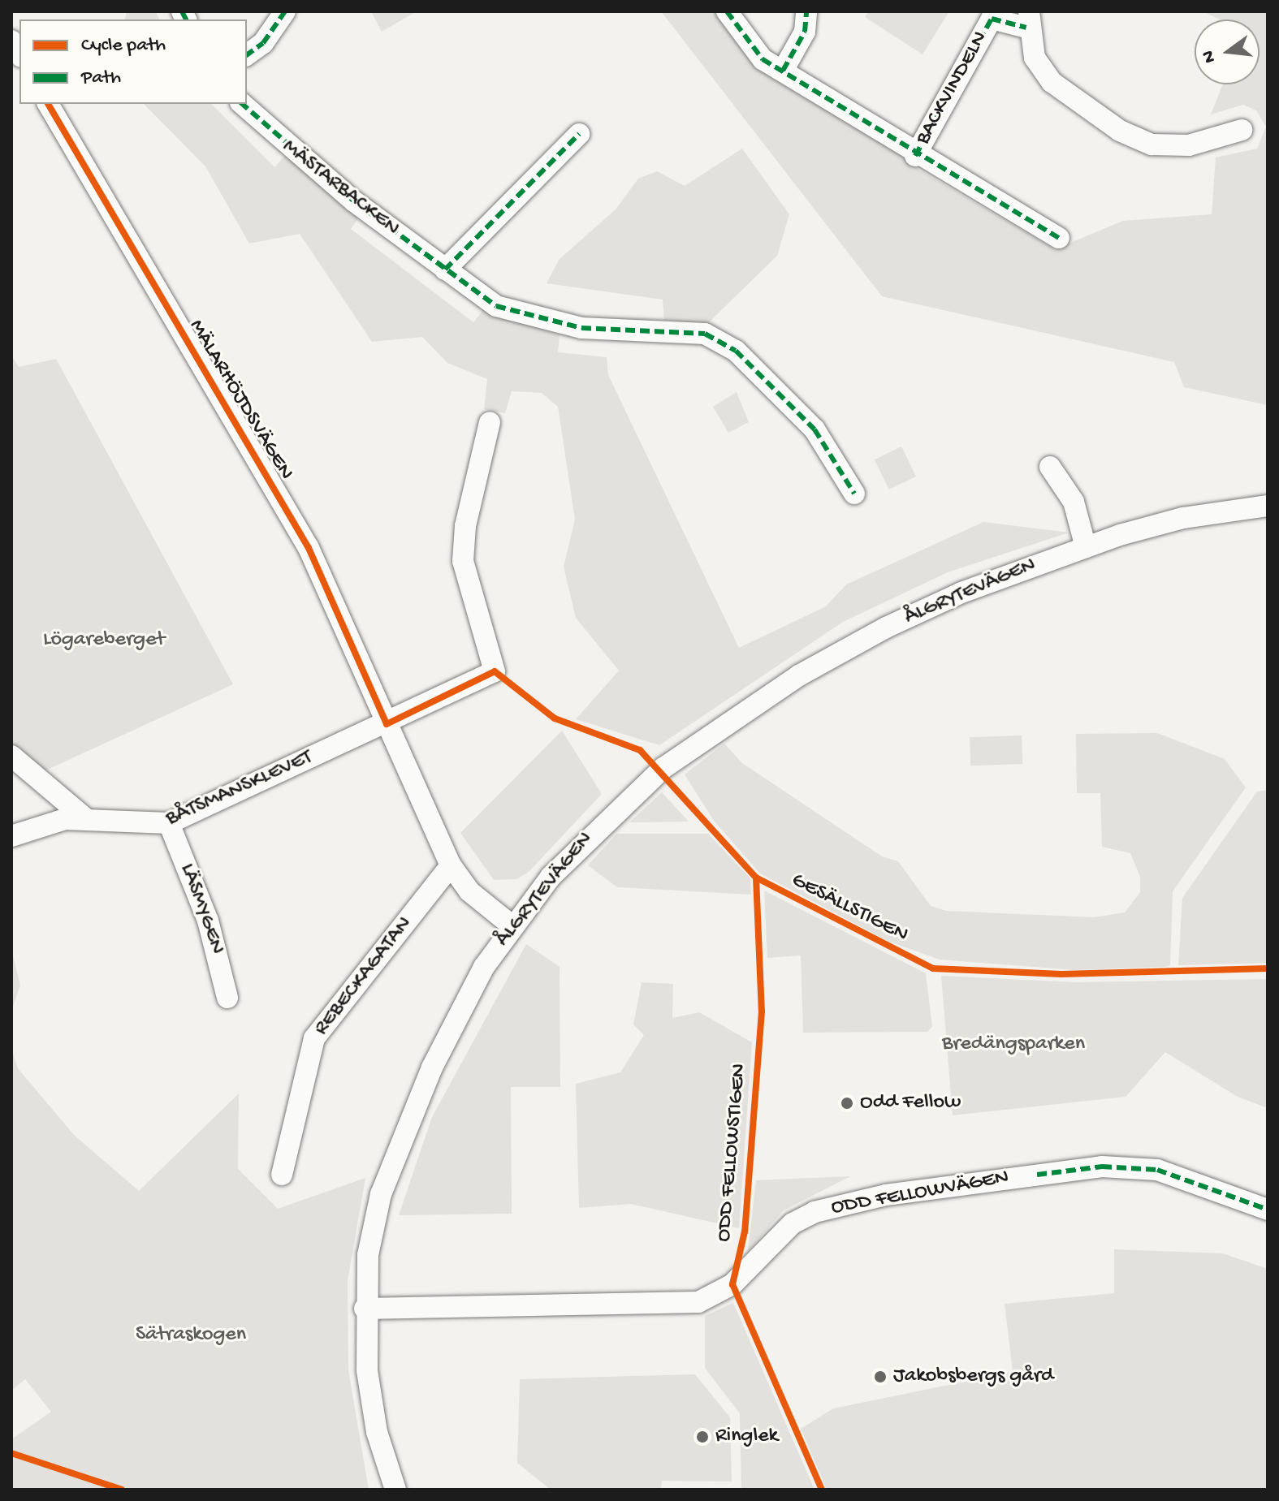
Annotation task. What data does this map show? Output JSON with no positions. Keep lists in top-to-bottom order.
{
  "streets": {
    "street": [
      "BACKVINDELN",
      "MÄSTARBACKEN",
      "MÄLARHÖJDSVÄGEN",
      "ÅLGRYTEVÄGEN",
      "BÅTSMANSKLEVET",
      "LÄSMYGEN",
      "REBECKAGATAN",
      "ODD FELLOWVÄGEN"
    ],
    "cycle path": ["GESÄLLSTIGEN", "ODD FELLOWSTIGEN"]
  },
  "crossings": [
    ["MÄLARHÖJDSVÄGEN", "ÅLGRYTEVÄGEN"],
    ["MÄLARHÖJDSVÄGEN", "BÅTSMANSKLEVET"],
    ["MÄLARHÖJDSVÄGEN", "REBECKAGATAN"],
    ["ÅLGRYTEVÄGEN", "ODD FELLOWVÄGEN"],
    ["BÅTSMANSKLEVET", "LÄSMYGEN"]
  ],
  "parks": ["Lögareberget", "Bredängsparken", "Sätraskogen"],
  "places": ["Odd Fellow", "Jakobsbergs gård", "Ringlek"],
  "legend": ["Cycle path", "Path"],
  "north": "left"
}
